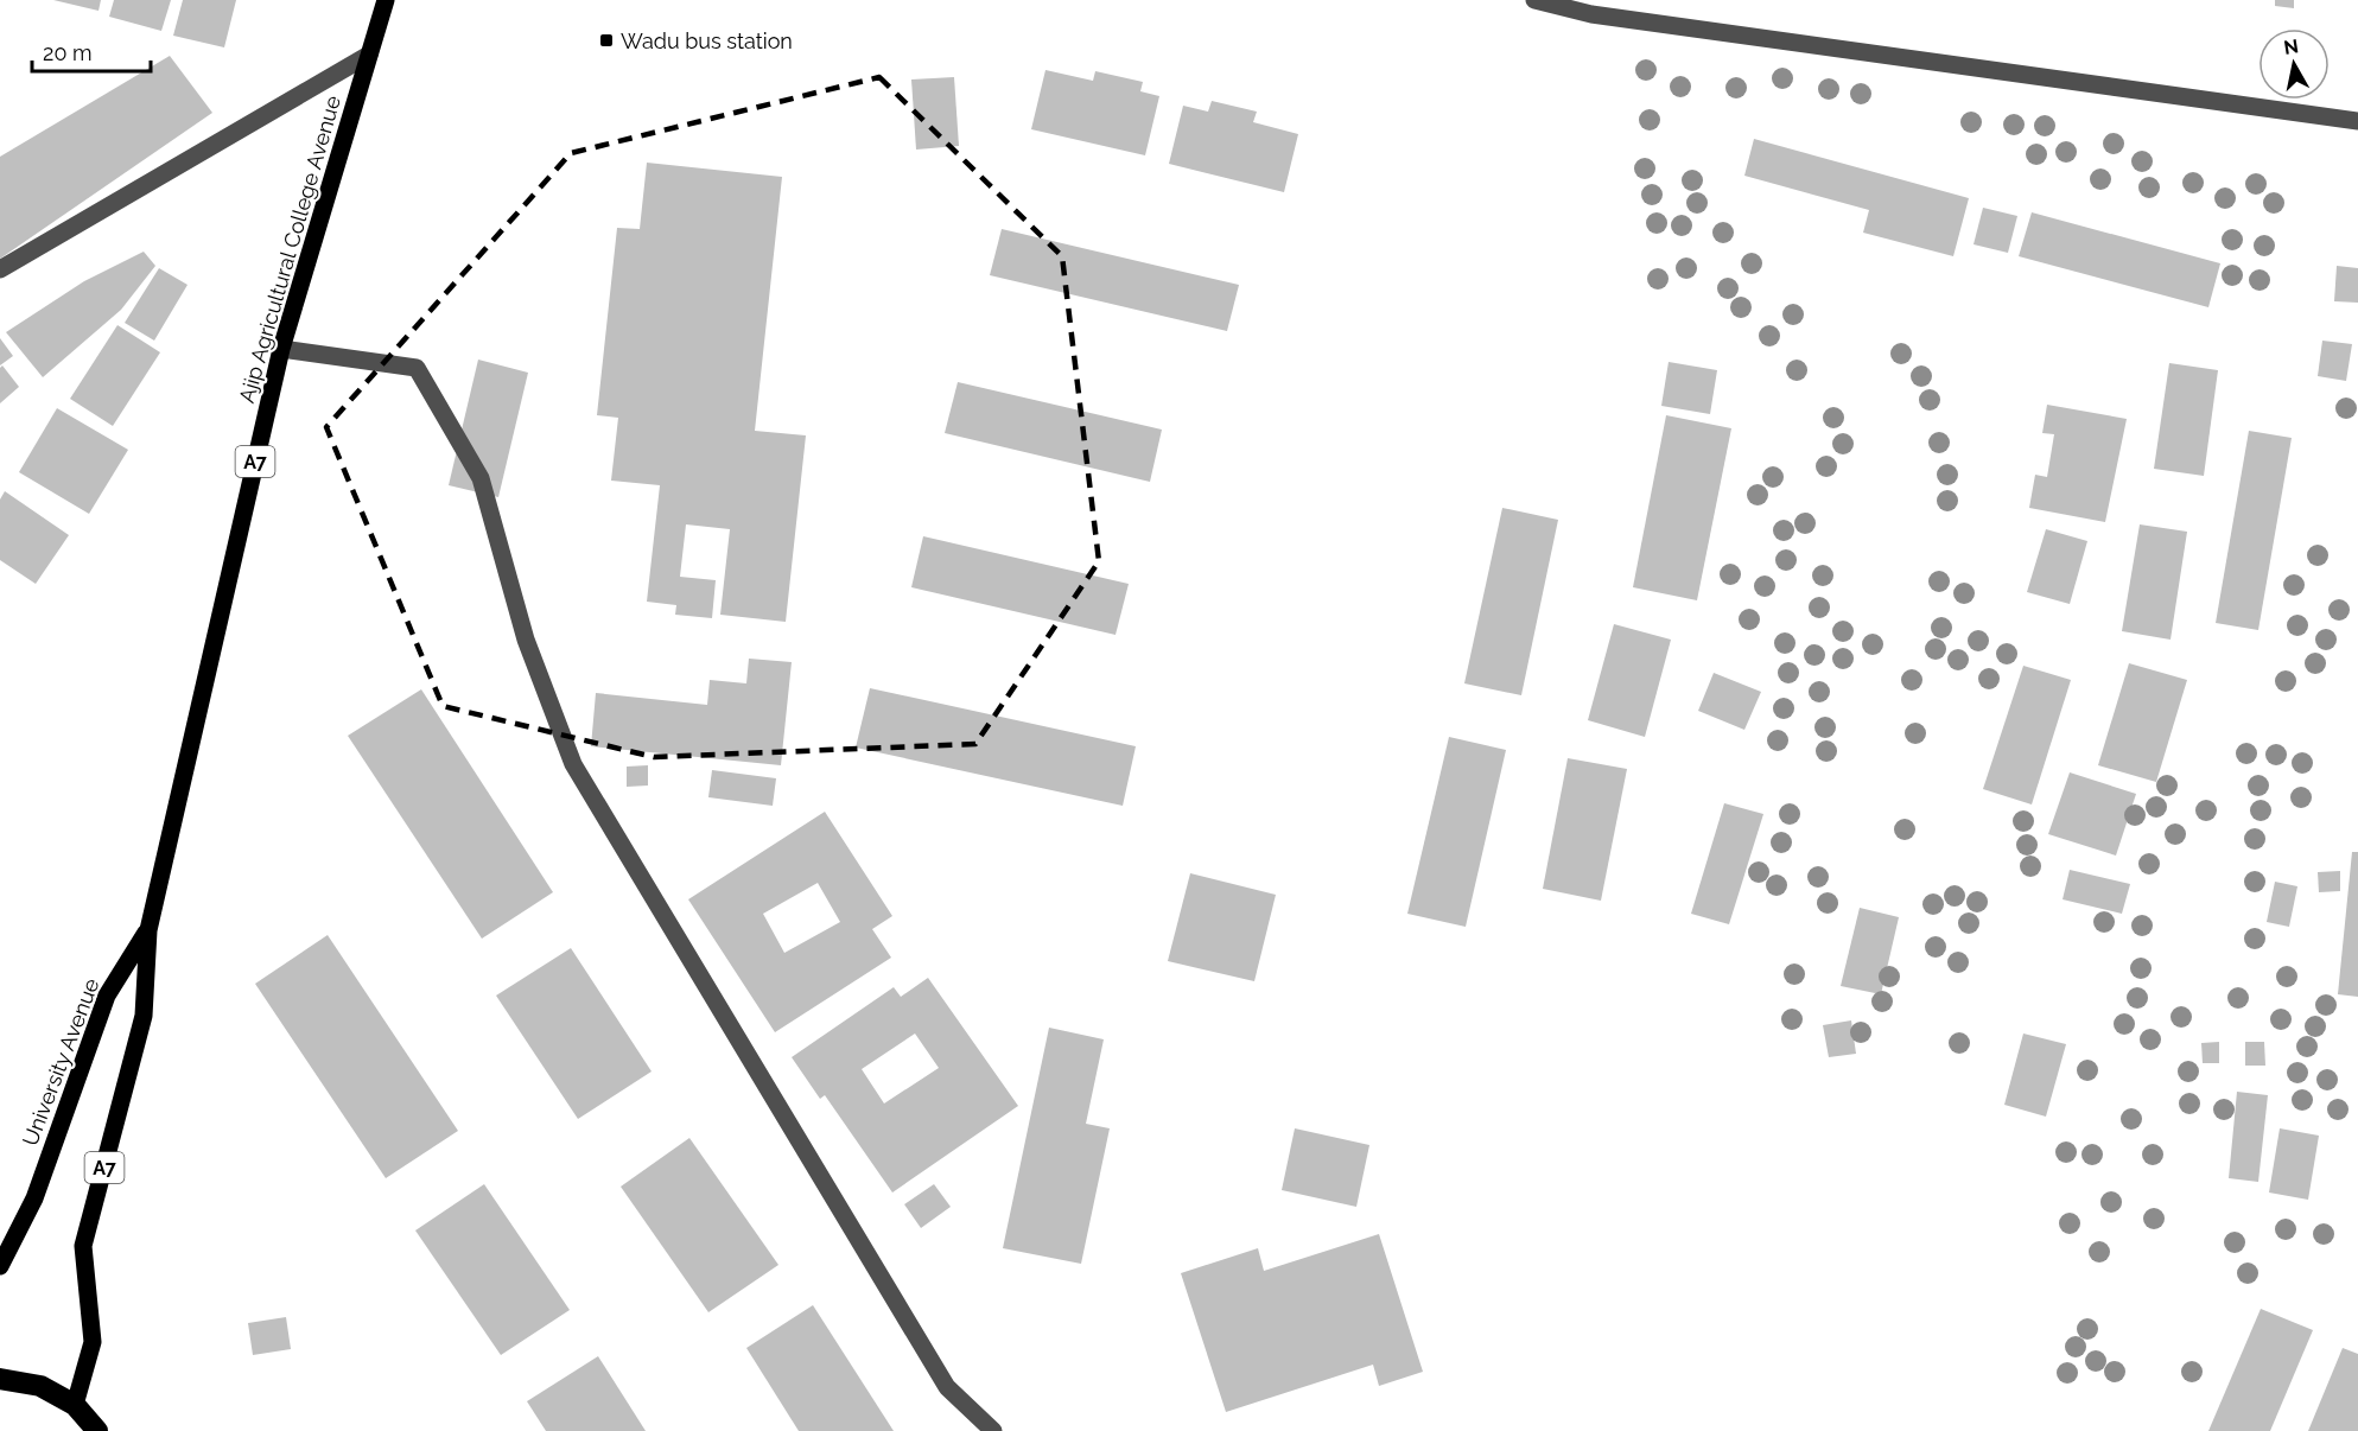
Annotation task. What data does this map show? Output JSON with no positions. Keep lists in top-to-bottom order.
{
  "streets": {
    "main road": ["Ajip Agricultural College Avenue", "A7", "University Avenue"]
  },
  "crossings": [
    ["Ajip Agricultural College Avenue", "A7"],
    ["Ajip Agricultural College Avenue", "University Avenue"],
    ["A7", "University Avenue"]
  ],
  "places": {
    "transit": ["Wadu bus station"]
  },
  "scale_bar": "20 m",
  "north": "top"
}
